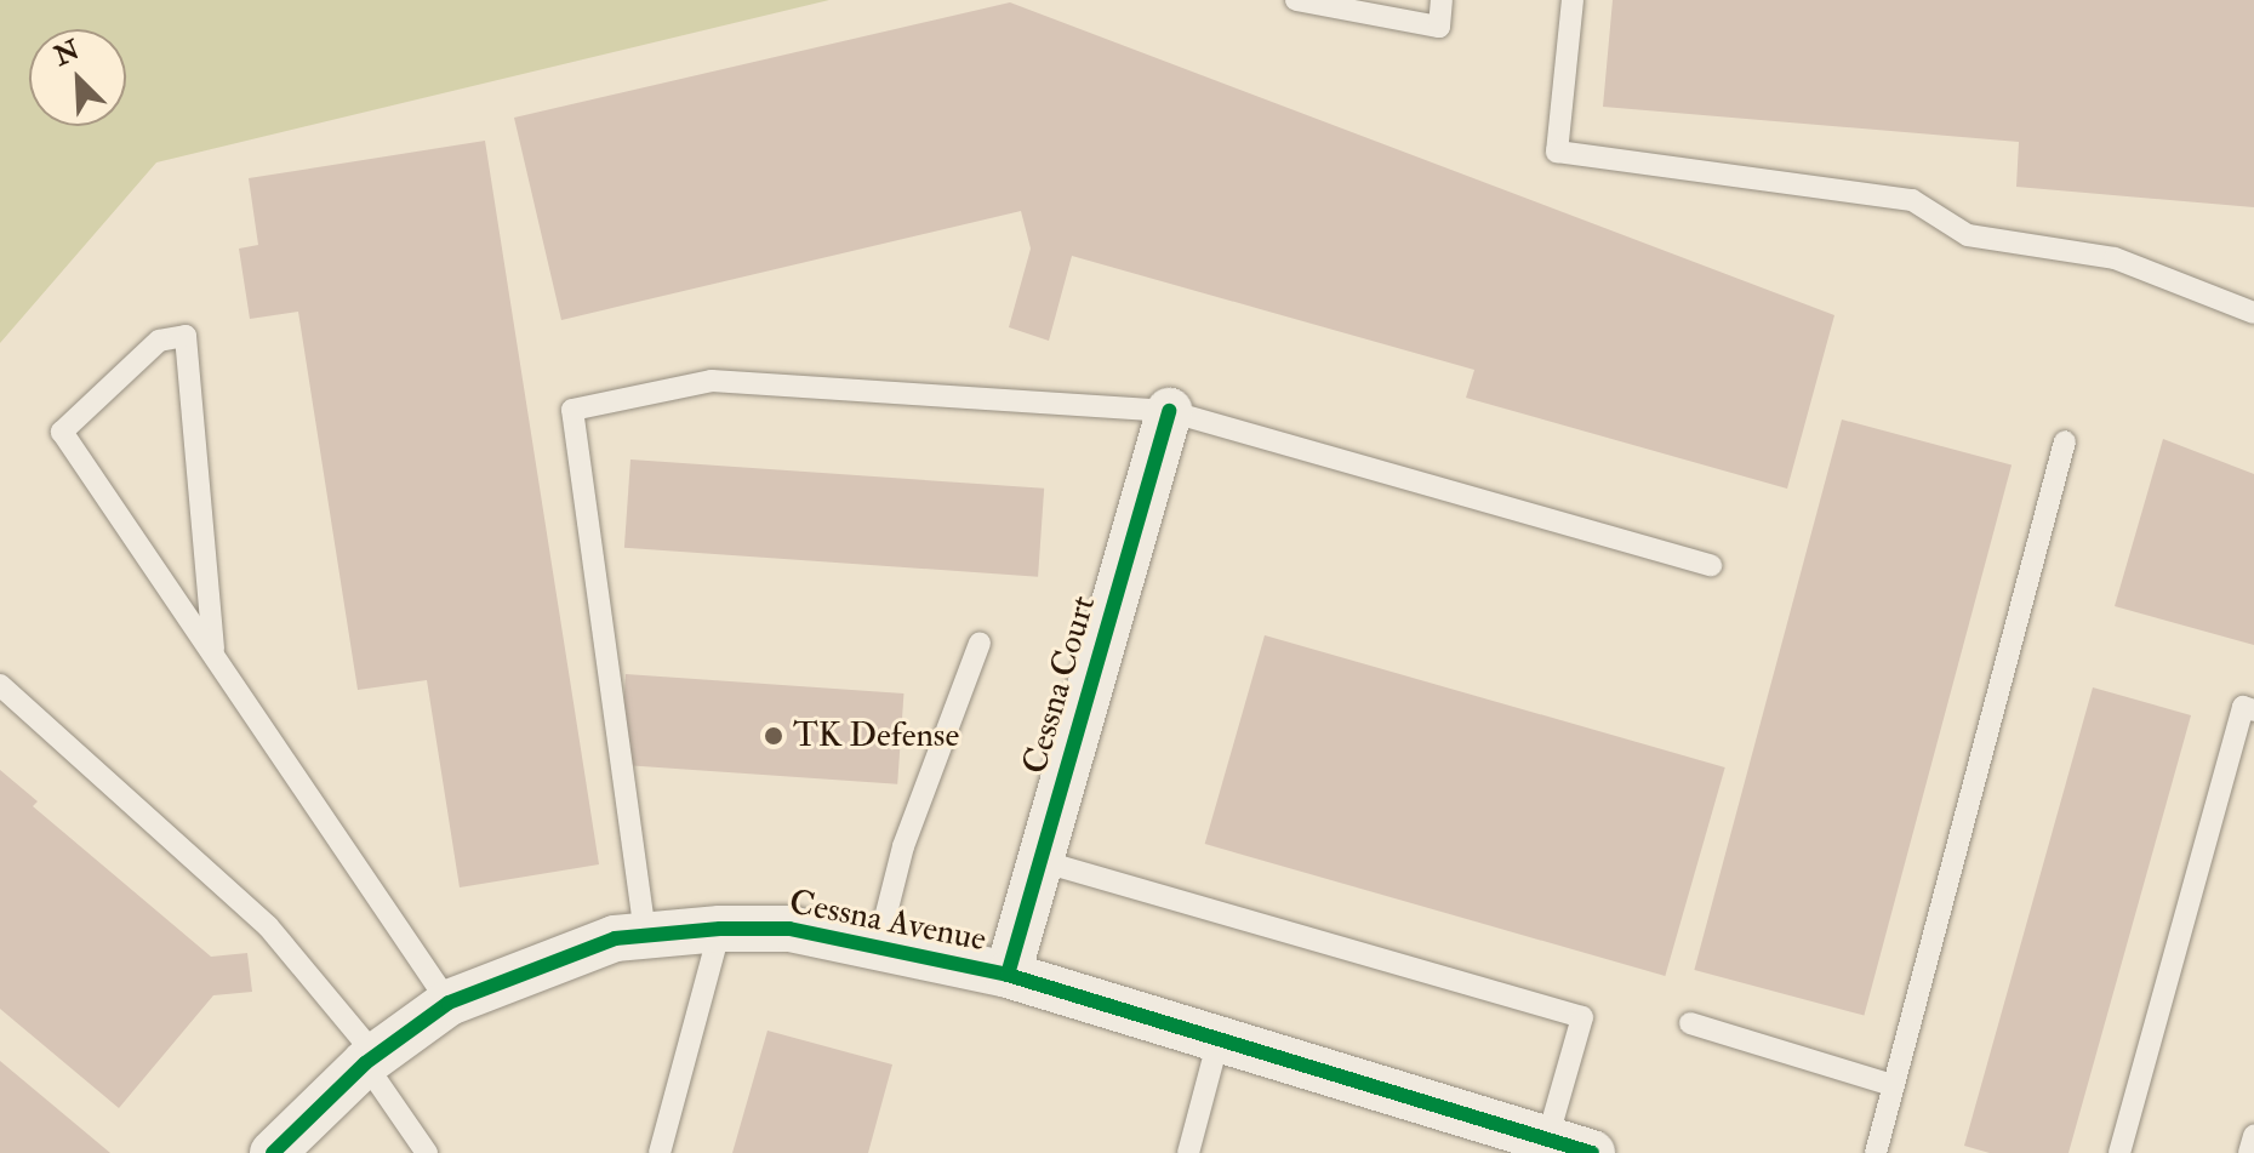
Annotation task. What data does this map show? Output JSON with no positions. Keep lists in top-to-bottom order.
{
  "streets": {
    "street": ["Cessna Court", "Cessna Avenue"]
  },
  "crossings": [
    ["Cessna Court", "Cessna Avenue"]
  ],
  "places": ["TK Defense"],
  "north": "top left"
}
